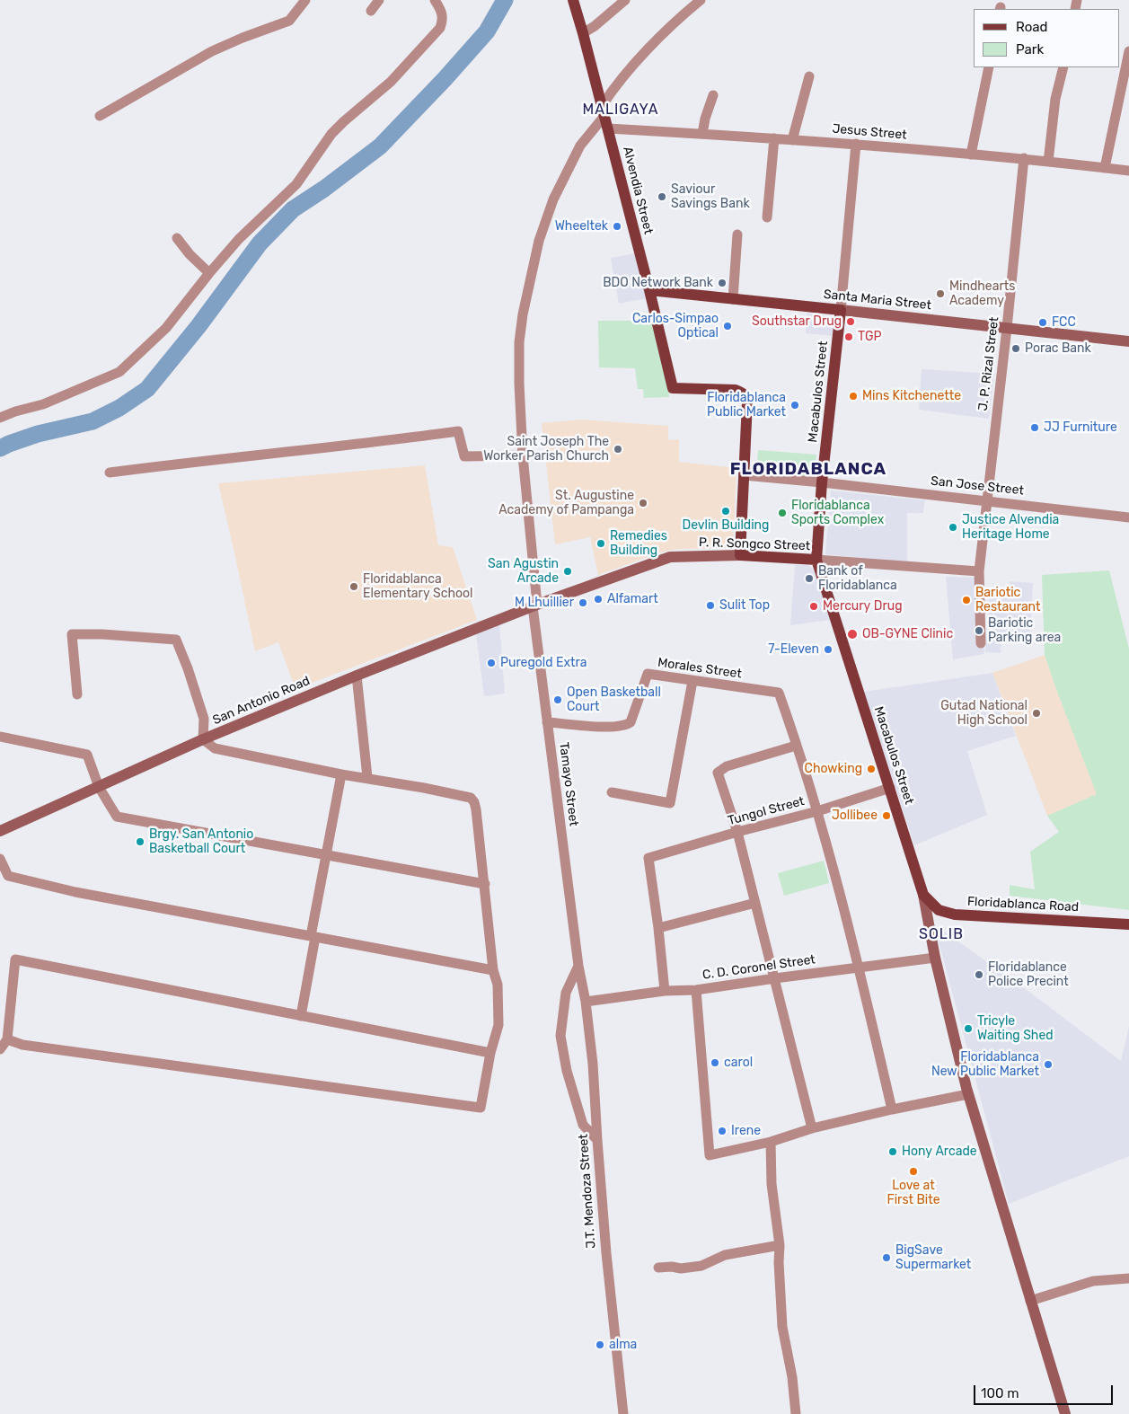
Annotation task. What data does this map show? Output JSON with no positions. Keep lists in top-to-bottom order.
{
  "streets": {
    "main road": [
      "Alvendia Street",
      "Santa Maria Street",
      "Macabulos Street",
      "P. R. Songco Street",
      "Floridablanca Road"
    ],
    "street": [
      "Jesus Street",
      "J. P. Rizal Street",
      "San Jose Street",
      "Morales Street",
      "San Antonio Road",
      "Tamayo Street",
      "Tungol Street",
      "C. D. Coronel Street",
      "J.T. Mendoza Street"
    ]
  },
  "crossings": [
    ["Jesus Street", "Alvendia Street"],
    ["Jesus Street", "J. P. Rizal Street"],
    ["Jesus Street", "Macabulos Street"],
    ["Alvendia Street", "Santa Maria Street"],
    ["Alvendia Street", "San Jose Street"],
    ["Alvendia Street", "Tamayo Street"],
    ["Santa Maria Street", "J. P. Rizal Street"],
    ["Santa Maria Street", "Macabulos Street"],
    ["J. P. Rizal Street", "San Jose Street"],
    ["J. P. Rizal Street", "P. R. Songco Street"],
    ["Macabulos Street", "San Jose Street"],
    ["Macabulos Street", "P. R. Songco Street"],
    ["Macabulos Street", "Tungol Street"],
    ["Macabulos Street", "Floridablanca Road"],
    ["P. R. Songco Street", "San Antonio Road"],
    ["P. R. Songco Street", "Tamayo Street"],
    ["Morales Street", "Tamayo Street"],
    ["San Antonio Road", "Tamayo Street"],
    ["Tamayo Street", "J.T. Mendoza Street"],
    ["C. D. Coronel Street", "J.T. Mendoza Street"]
  ],
  "districts": ["MALIGAYA", "FLORIDABLANCA", "SOLIB"],
  "places": [
    "Saviour Savings Bank",
    "Wheeltek",
    "BDO Network Bank",
    "Mindhearts Academy",
    "Southstar Drug",
    "FCC",
    "Carlos-Simpao Optical",
    "TGP",
    "Porac Bank",
    "Mins Kitchenette",
    "Floridablanca Public Market",
    "JJ Furniture",
    "Saint Joseph The Worker Parish Church",
    "St. Augustine Academy of Pampanga",
    "Devlin Building",
    "Floridablanca Sports Complex",
    "Justice Alvendia Heritage Home",
    "Remedies Building",
    "San Agustin Arcade",
    "Bank of Floridablanca",
    "Floridablanca Elementary School",
    "Alfamart",
    "Bariotic Restaurant",
    "M Lhuillier",
    "Sulit Top",
    "Mercury Drug",
    "Bariotic Parking area",
    "OB-GYNE Clinic",
    "7-Eleven",
    "Puregold Extra",
    "Open Basketball Court",
    "Gutad National High School",
    "Chowking",
    "Jollibee",
    "Brgy. San Antonio Basketball Court",
    "Floridablance Police Precint",
    "Tricyle Waiting Shed",
    "carol",
    "Floridablanca New Public Market",
    "Irene",
    "Hony Arcade",
    "Love at First Bite",
    "BigSave Supermarket",
    "alma"
  ],
  "legend": ["Road", "Park"],
  "scale_bar": "100 m"
}
